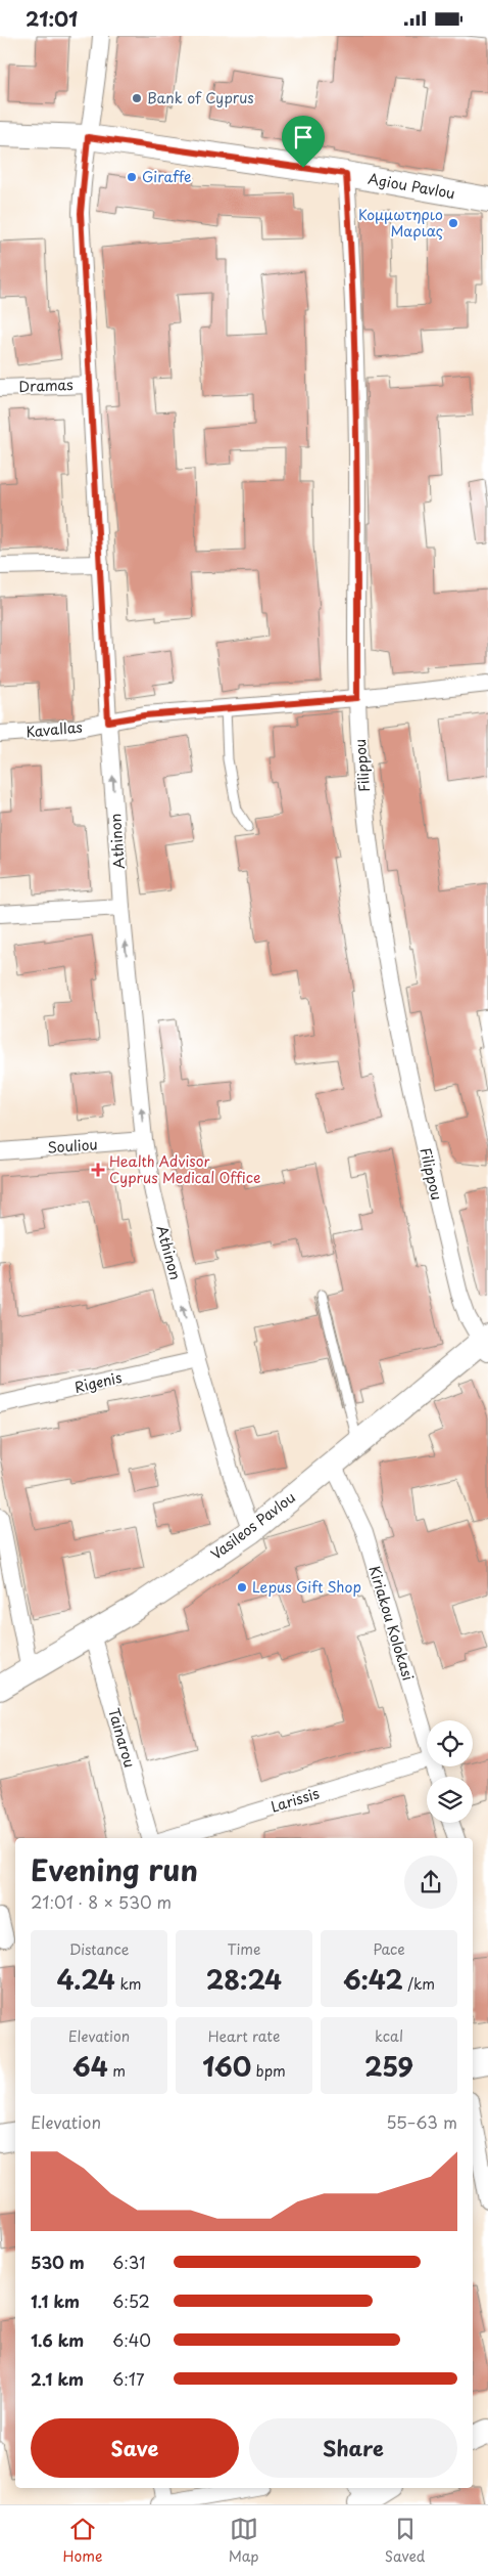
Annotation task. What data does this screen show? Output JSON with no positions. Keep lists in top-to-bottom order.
{
  "streets": {
    "street": [
      "Agiou Pavlou",
      "Dramas",
      "Kavallas",
      "Filippou",
      "Athinon",
      "Souliou",
      "Rigenis",
      "Vasileos Pavlou",
      "Kiriakou Kolokasi",
      "Tainarou",
      "Larissis"
    ]
  },
  "crossings": [
    ["Agiou Pavlou", "Filippou"],
    ["Agiou Pavlou", "Athinon"],
    ["Dramas", "Athinon"],
    ["Kavallas", "Filippou"],
    ["Kavallas", "Athinon"],
    ["Filippou", "Vasileos Pavlou"],
    ["Athinon", "Souliou"],
    ["Athinon", "Rigenis"],
    ["Athinon", "Vasileos Pavlou"],
    ["Vasileos Pavlou", "Kiriakou Kolokasi"],
    ["Vasileos Pavlou", "Tainarou"]
  ],
  "one_way": ["Athinon"],
  "places": {
    "other": [
      "Bank of Cyprus",
      "Giraffe",
      "Κομμωτηριο Μαριας",
      "Lepus Gift Shop"
    ],
    "health": ["Health Advisor Cyprus Medical Office"]
  },
  "page": {
    "status": "21:01",
    "heading": ["Evening run", "21:01 · 8 × 530 m"],
    "stats": [
      ["Distance", "4.24 km"],
      ["Time", "28:24"],
      ["Pace", "6:42 /km"],
      ["Elevation", "64 m"],
      ["Heart rate", "160 bpm"],
      ["kcal", "259"]
    ],
    "chart": ["Elevation", "55–63 m"],
    "list": [
      {
        "name": "530 m",
        "note": "6:31"
      },
      {
        "name": "1.1 km",
        "note": "6:52"
      },
      {
        "name": "1.6 km",
        "note": "6:40"
      },
      {
        "name": "2.1 km",
        "note": "6:17"
      }
    ],
    "buttons": ["Save", "Share"],
    "tabs": ["Home", "Map", "Saved"]
  }
}
